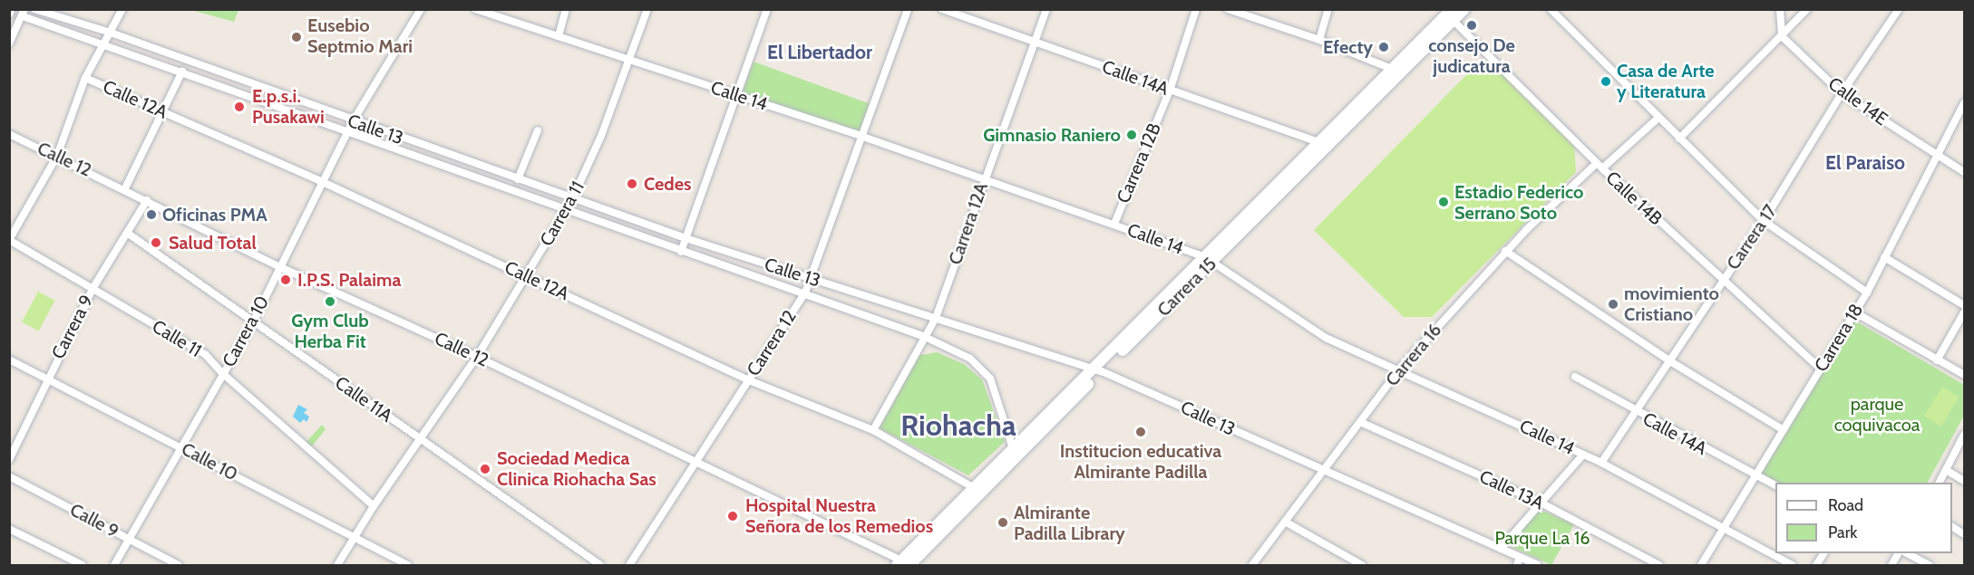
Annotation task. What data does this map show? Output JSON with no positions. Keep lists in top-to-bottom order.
{
  "streets": {
    "main road": ["Carrera 15"],
    "street": [
      "Calle 14A",
      "Calle 14",
      "Calle 12A",
      "Calle 14E",
      "Calle 13",
      "Calle 12",
      "Carrera 12B",
      "Calle 14B",
      "Carrera 11",
      "Carrera 12A",
      "Carrera 17",
      "Carrera 9",
      "Carrera 10",
      "Carrera 18",
      "Calle 11",
      "Carrera 12",
      "Carrera 16",
      "Calle 11A",
      "Calle 10",
      "Calle 13A",
      "Calle 9"
    ]
  },
  "crossings": [
    ["Calle 14A", "Carrera 12B"],
    ["Calle 14A", "Carrera 12A"],
    ["Calle 14A", "Carrera 17"],
    ["Calle 14A", "Carrera 15"],
    ["Calle 14A", "Carrera 18"],
    ["Calle 14", "Carrera 12B"],
    ["Calle 14", "Carrera 11"],
    ["Calle 14", "Carrera 12A"],
    ["Calle 14", "Carrera 17"],
    ["Calle 14", "Carrera 15"],
    ["Calle 14", "Carrera 18"],
    ["Calle 14", "Carrera 12"],
    ["Calle 14", "Carrera 16"],
    ["Calle 12A", "Carrera 11"],
    ["Calle 12A", "Carrera 12A"],
    ["Calle 12A", "Carrera 15"],
    ["Calle 12A", "Carrera 10"],
    ["Calle 12A", "Carrera 12"],
    ["Calle 14E", "Carrera 17"],
    ["Calle 14E", "Carrera 18"],
    ["Calle 13", "Carrera 11"],
    ["Calle 13", "Carrera 12A"],
    ["Calle 13", "Carrera 15"],
    ["Calle 13", "Carrera 10"],
    ["Calle 13", "Carrera 12"],
    ["Calle 13", "Carrera 16"],
    ["Calle 12", "Carrera 11"],
    ["Calle 12", "Carrera 15"],
    ["Calle 12", "Carrera 9"],
    ["Calle 12", "Carrera 10"],
    ["Calle 12", "Carrera 12"],
    ["Calle 14B", "Carrera 17"],
    ["Calle 14B", "Carrera 15"],
    ["Calle 14B", "Carrera 18"],
    ["Calle 14B", "Carrera 16"],
    ["Carrera 11", "Calle 11"],
    ["Carrera 11", "Calle 11A"],
    ["Carrera 11", "Calle 10"],
    ["Carrera 9", "Calle 11"],
    ["Carrera 9", "Calle 11A"],
    ["Carrera 9", "Calle 10"],
    ["Carrera 10", "Calle 11"],
    ["Carrera 10", "Calle 11A"],
    ["Carrera 10", "Calle 10"],
    ["Carrera 10", "Calle 9"],
    ["Carrera 16", "Calle 13A"]
  ],
  "districts": ["El Libertador", "El Paraiso", "Riohacha"],
  "parks": ["parque coquivacoa", "Parque La 16"],
  "places": [
    "consejo De judicatura",
    "Eusebio Septmio Mari",
    "Efecty",
    "Casa de Arte y Literatura",
    "E.p.s.i. Pusakawi",
    "Gimnasio Raniero",
    "Cedes",
    "Estadio Federico Serrano Soto",
    "Oficinas PMA",
    "Salud Total",
    "I.P.S. Palaima",
    "Gym Club Herba Fit",
    "movimiento Cristiano",
    "Institucion educativa Almirante Padilla",
    "Sociedad Medica Clinica Riohacha Sas",
    "Hospital Nuestra Señora de los Remedios",
    "Almirante Padilla Library"
  ],
  "legend": ["Road", "Park"]
}
